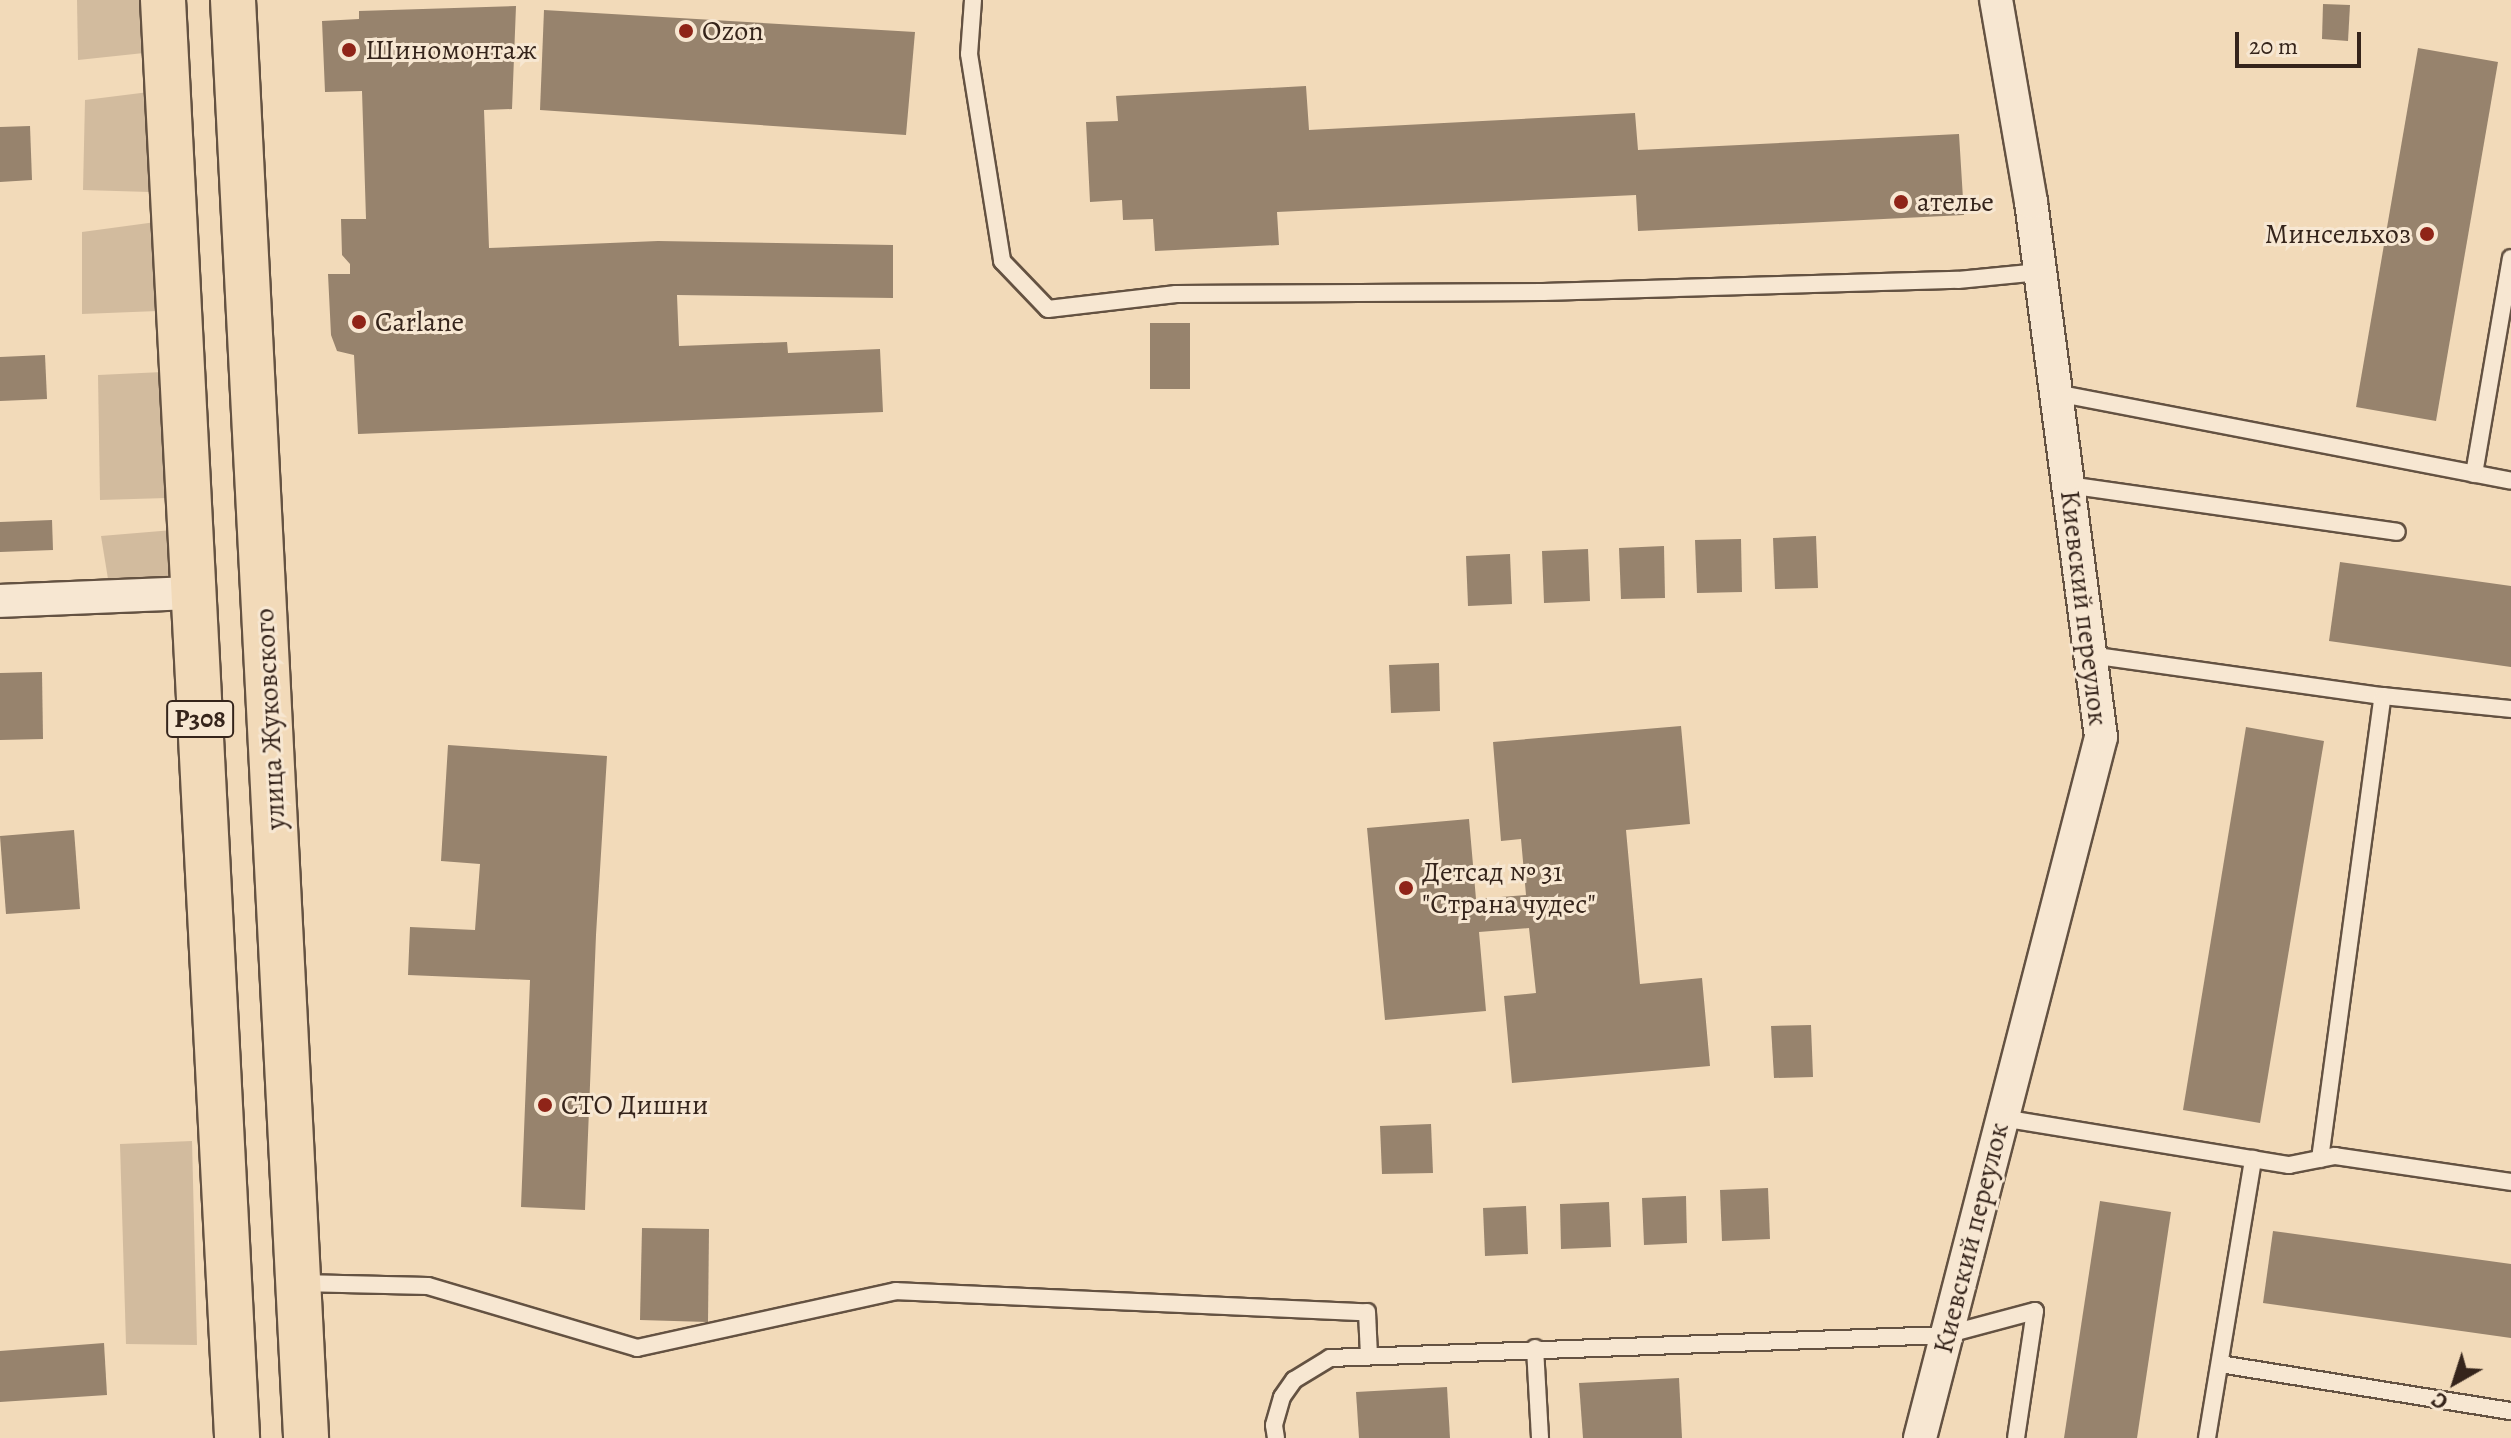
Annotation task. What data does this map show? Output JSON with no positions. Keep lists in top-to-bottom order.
{
  "streets": {
    "main road": ["P308", "улица Жуковского"],
    "street": ["Киевский переулок"]
  },
  "places": [
    "Ozon",
    "Шиномонтаж",
    "ателье",
    "Минсельхоз",
    "Carlane",
    "Детсад № 31 \"Страна чудес\"",
    "СТО Дишни"
  ],
  "scale_bar": "20 m",
  "north": "bottom left"
}
